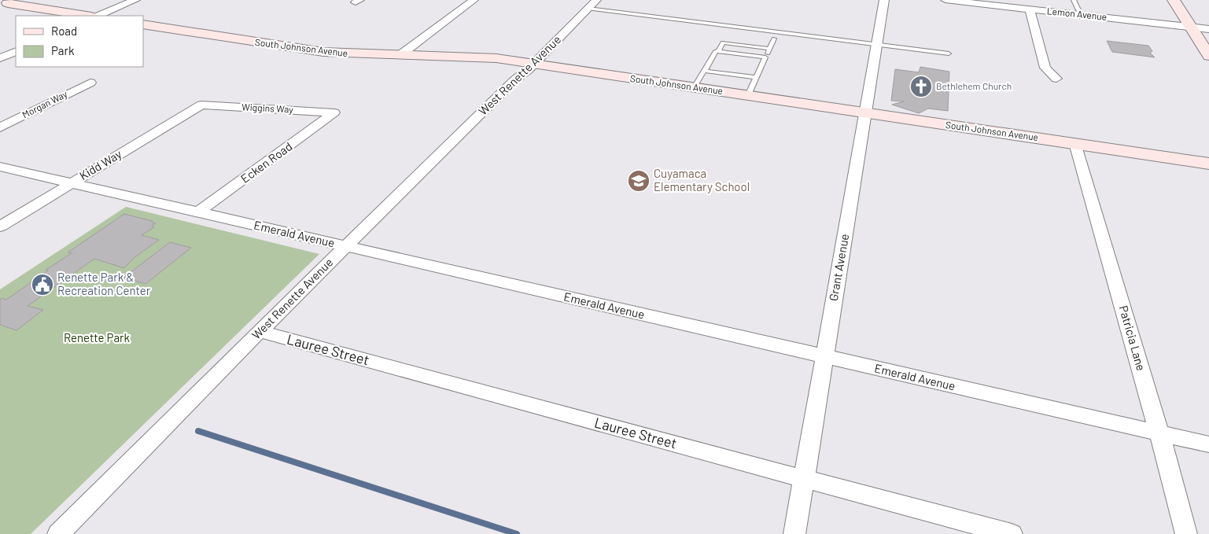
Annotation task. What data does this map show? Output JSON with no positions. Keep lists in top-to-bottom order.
{
  "streets": {
    "street": [
      "Lemon Avenue",
      "South Johnson Avenue",
      "West Renette Avenue",
      "Morgan Way",
      "Wiggins Way",
      "Ecken Road",
      "Kidd Way",
      "Emerald Avenue",
      "Grant Avenue",
      "Patricia Lane",
      "Lauree Street"
    ]
  },
  "crossings": [
    ["South Johnson Avenue", "West Renette Avenue"],
    ["South Johnson Avenue", "Grant Avenue"],
    ["South Johnson Avenue", "Patricia Lane"],
    ["West Renette Avenue", "Emerald Avenue"],
    ["West Renette Avenue", "Lauree Street"],
    ["Wiggins Way", "Ecken Road"],
    ["Wiggins Way", "Kidd Way"],
    ["Ecken Road", "Emerald Avenue"],
    ["Kidd Way", "Emerald Avenue"],
    ["Emerald Avenue", "Grant Avenue"],
    ["Emerald Avenue", "Patricia Lane"],
    ["Grant Avenue", "Lauree Street"]
  ],
  "parks": ["Renette Park"],
  "places": {
    "church": ["Bethlehem Church"],
    "school or university": ["Cuyamaca Elementary School"],
    "public building": ["Renette Park & Recreation Center"]
  },
  "legend": ["Road", "Park"]
}
